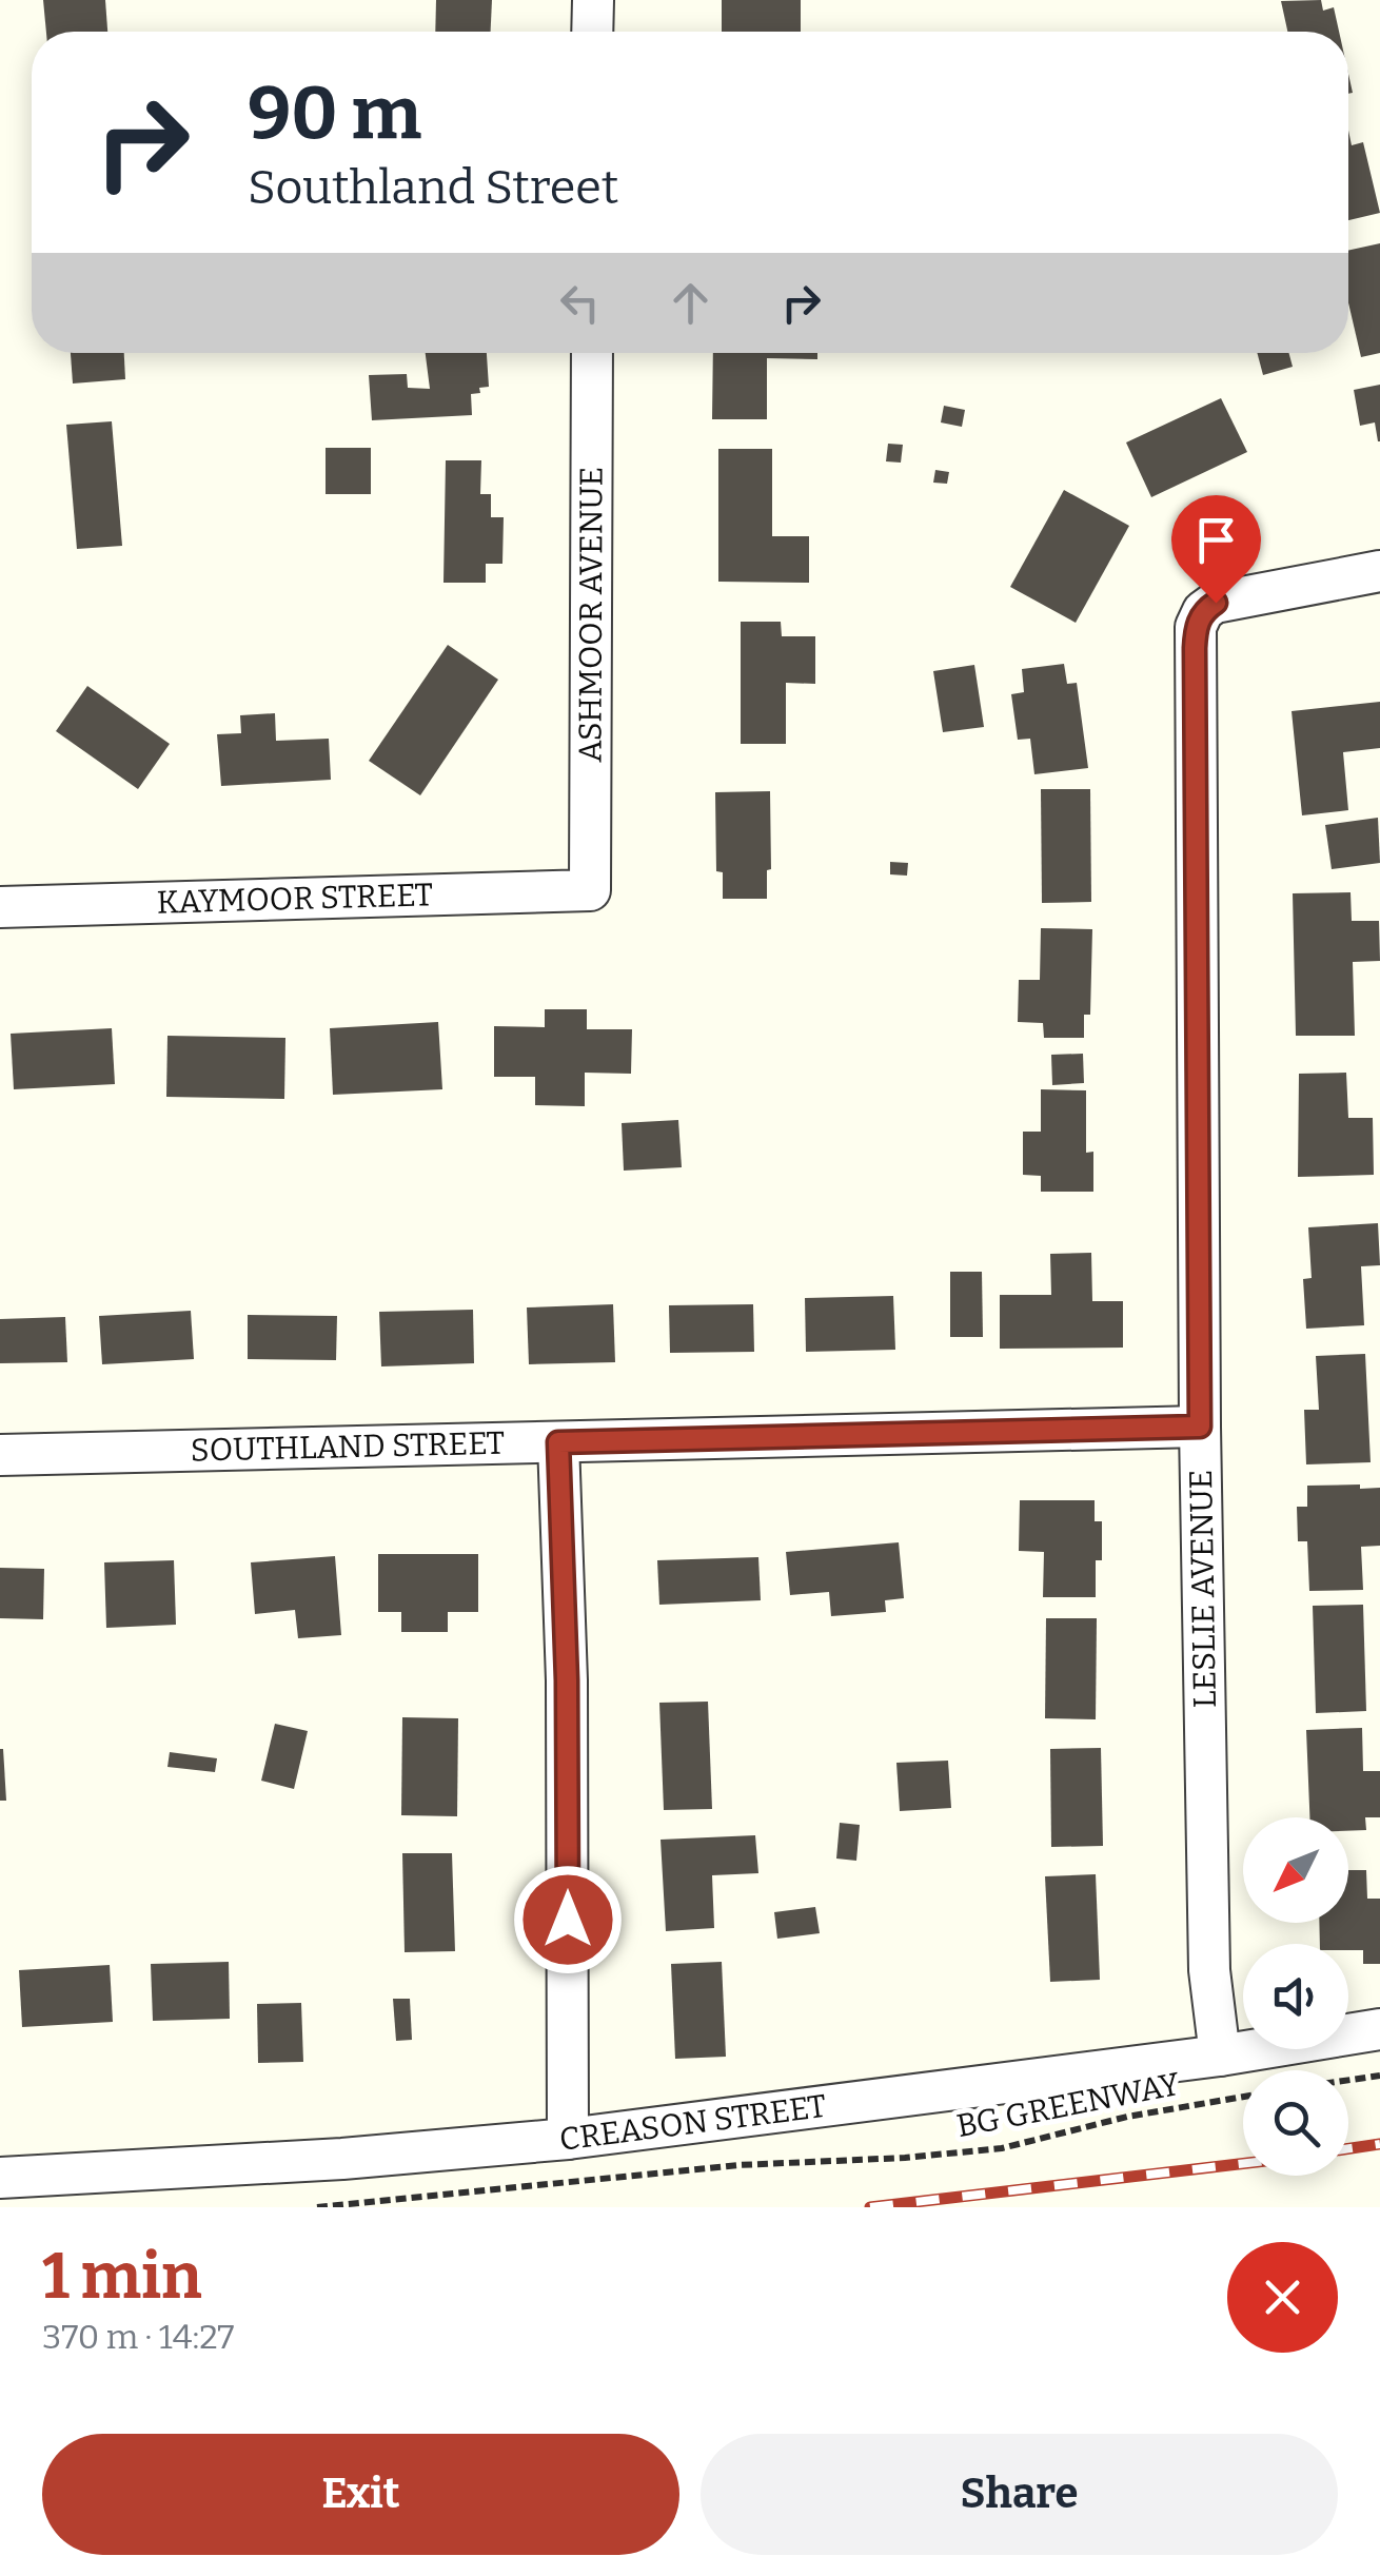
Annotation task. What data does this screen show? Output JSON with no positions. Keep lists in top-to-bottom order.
{
  "streets": {
    "street": [
      "ASHMOOR AVENUE",
      "KAYMOOR STREET",
      "SOUTHLAND STREET",
      "LESLIE AVENUE",
      "CREASON STREET"
    ],
    "path": ["BG GREENWAY"]
  },
  "crossings": [
    ["ASHMOOR AVENUE", "KAYMOOR STREET"],
    ["SOUTHLAND STREET", "LESLIE AVENUE"],
    ["LESLIE AVENUE", "CREASON STREET"]
  ],
  "north": "bottom left",
  "page": {
    "turn": ["90 m", "Southland Street"],
    "heading": ["1 min", "370 m · 14:27"],
    "buttons": ["Exit", "Share"]
  }
}
